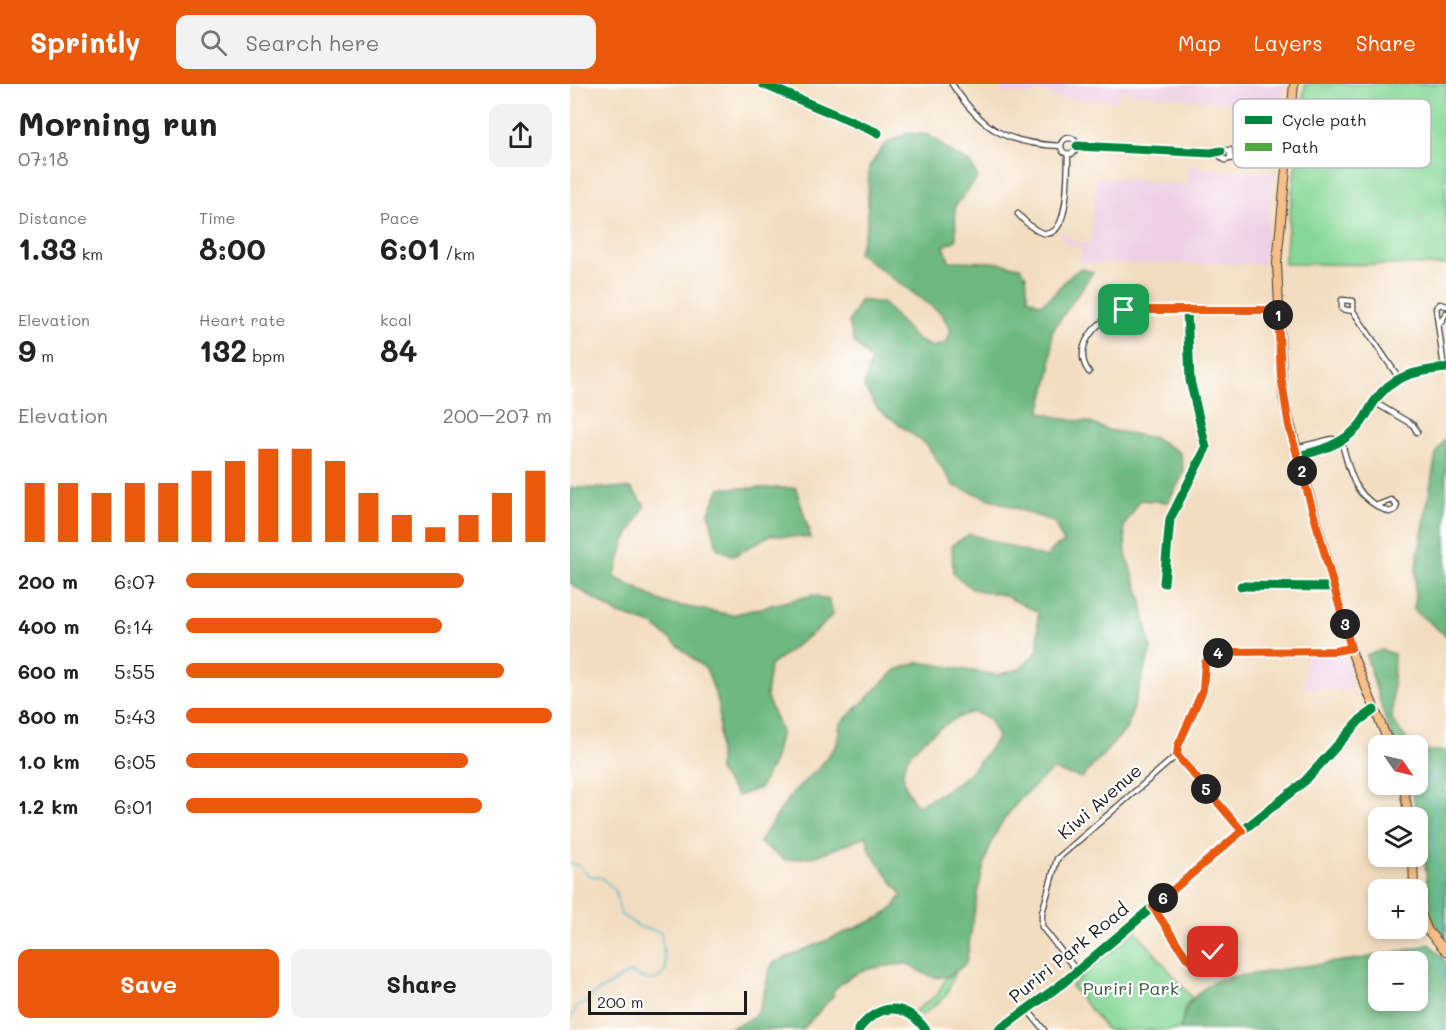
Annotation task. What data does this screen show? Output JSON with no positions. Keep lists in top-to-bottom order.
{
  "streets": {
    "street": ["Kiwi Avenue", "Puriri Park Road"]
  },
  "crossings": [
    ["Kiwi Avenue", "Puriri Park Road"]
  ],
  "parks": ["Puriri Park"],
  "legend": ["Cycle path", "Path"],
  "scale_bar": "200 m",
  "north": "bottom right",
  "page": {
    "header": "Sprintly",
    "search": "Search here",
    "nav": ["Map", "Layers", "Share"],
    "heading": ["Morning run", "07:18"],
    "stats": [
      ["Distance", "1.33 km"],
      ["Time", "8:00"],
      ["Pace", "6:01 /km"],
      ["Elevation", "9 m"],
      ["Heart rate", "132 bpm"],
      ["kcal", "84"]
    ],
    "pins": [
      "1",
      "2",
      "3",
      "4",
      "5",
      "6"
    ],
    "chart": ["Elevation", "200–207 m"],
    "list": [
      {
        "name": "200 m",
        "note": "6:07"
      },
      {
        "name": "400 m",
        "note": "6:14"
      },
      {
        "name": "600 m",
        "note": "5:55"
      },
      {
        "name": "800 m",
        "note": "5:43"
      },
      {
        "name": "1.0 km",
        "note": "6:05"
      },
      {
        "name": "1.2 km",
        "note": "6:01"
      }
    ],
    "map_buttons": ["+", "−"],
    "buttons": ["Save", "Share"],
    "scale": "200 m"
  }
}
